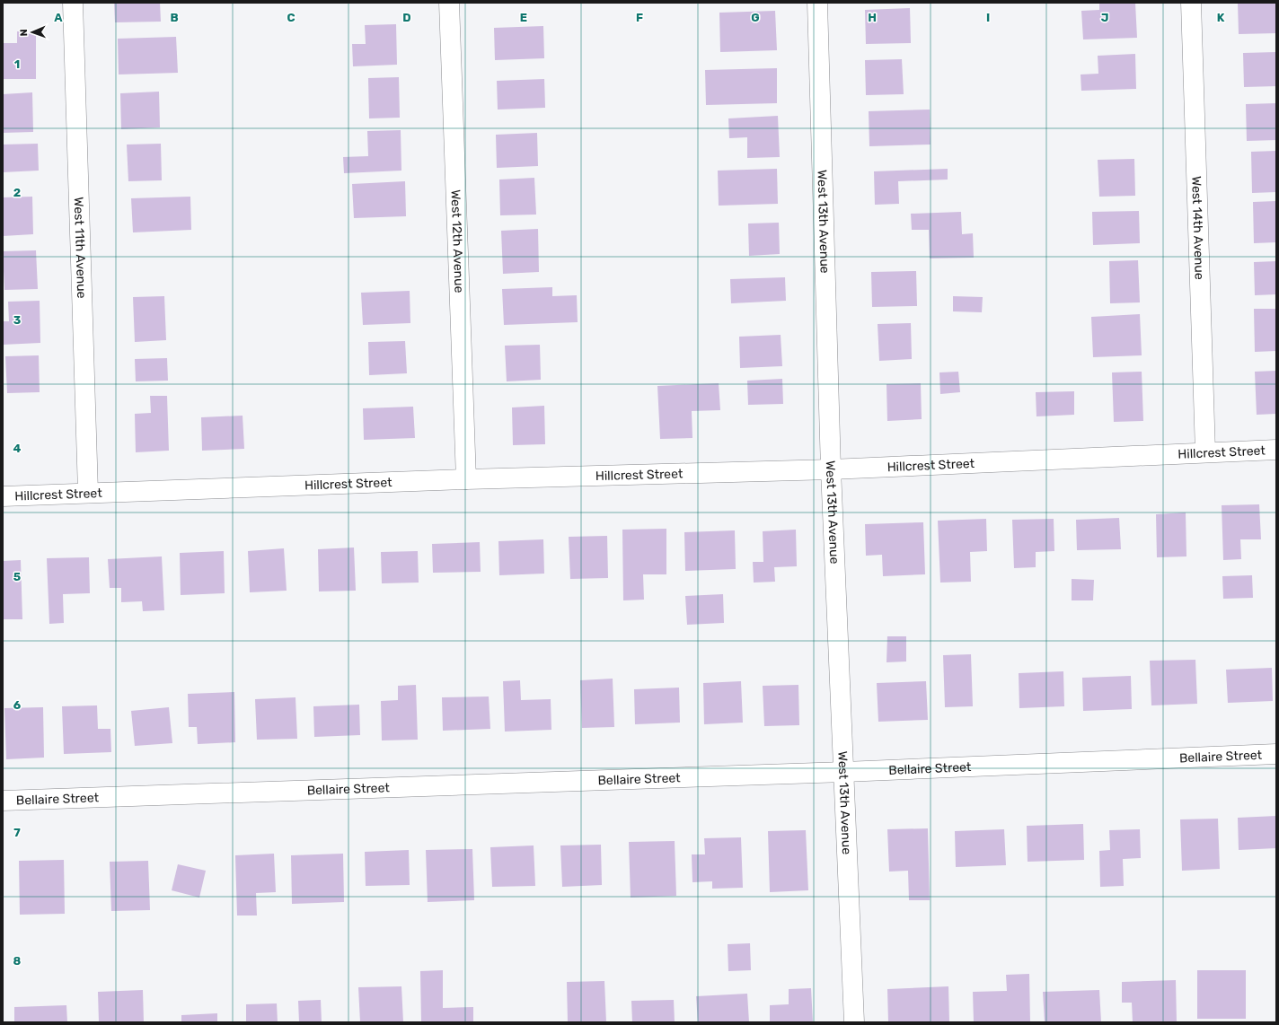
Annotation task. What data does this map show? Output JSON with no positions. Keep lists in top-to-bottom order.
{
  "streets": {
    "street": [
      "West 13th Avenue",
      "West 14th Avenue",
      "West 12th Avenue",
      "West 11th Avenue",
      "Hillcrest Street",
      "Bellaire Street"
    ]
  },
  "crossings": [
    ["West 13th Avenue", "Hillcrest Street"],
    ["West 13th Avenue", "Bellaire Street"],
    ["West 14th Avenue", "Hillcrest Street"],
    ["West 12th Avenue", "Hillcrest Street"],
    ["West 11th Avenue", "Hillcrest Street"]
  ],
  "north": "left",
  "grid": {
    "columns": [
      "A",
      "B",
      "C",
      "D",
      "E",
      "F",
      "G",
      "H",
      "I",
      "J",
      "K"
    ],
    "rows": [
      "1",
      "2",
      "3",
      "4",
      "5",
      "6",
      "7",
      "8"
    ]
  }
}
